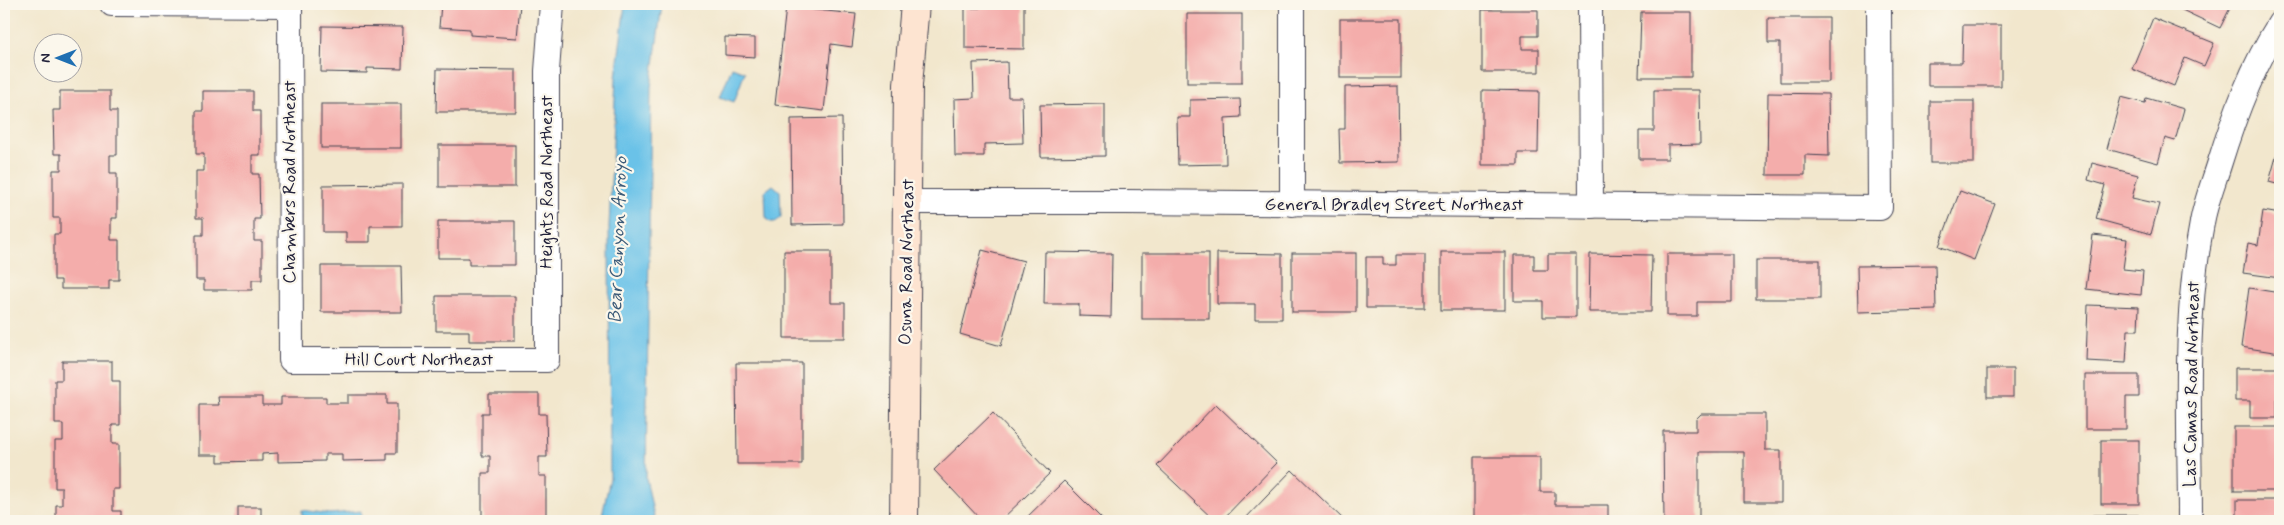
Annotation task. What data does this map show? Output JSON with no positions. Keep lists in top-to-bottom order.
{
  "streets": {
    "street": [
      "Chambers Road Northeast",
      "Heights Road Northeast",
      "General Bradley Street Northeast",
      "Osuna Road Northeast",
      "Hill Court Northeast",
      "Las Camas Road Northeast"
    ]
  },
  "crossings": [
    ["Chambers Road Northeast", "Hill Court Northeast"],
    ["Heights Road Northeast", "Hill Court Northeast"],
    ["General Bradley Street Northeast", "Osuna Road Northeast"]
  ],
  "water": ["Bear Canyon Arroyo"],
  "north": "left"
}
